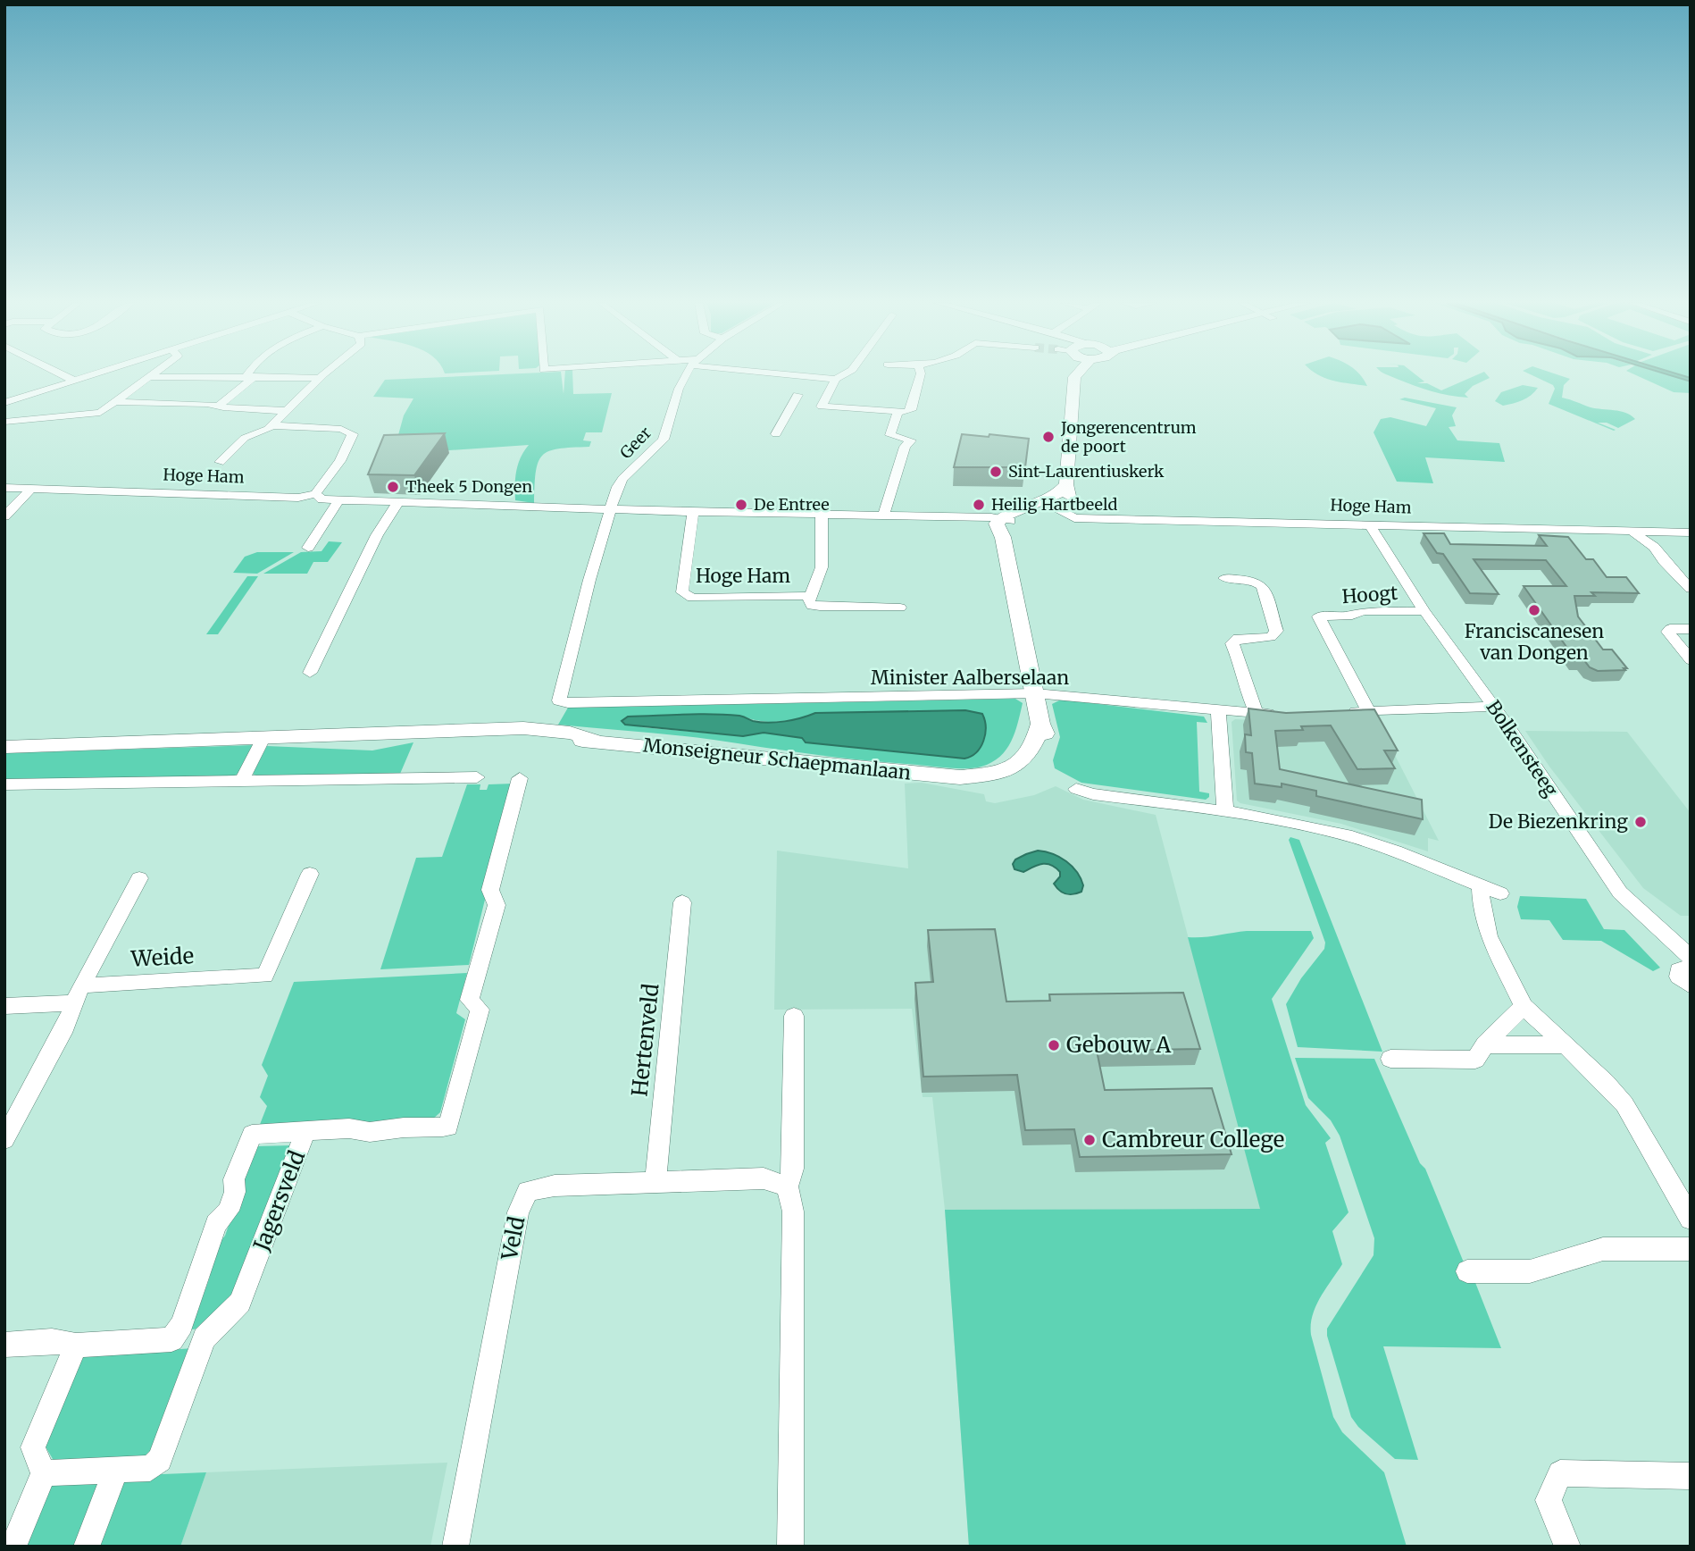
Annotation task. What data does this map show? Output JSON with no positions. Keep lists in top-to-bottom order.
{
  "streets": {
    "main road": ["Hoge Ham", "Monseigneur Schaepmanlaan"],
    "street": [
      "Geer",
      "Hoogt",
      "Minister Aalberselaan",
      "Bolkensteeg",
      "Weide",
      "Hertenveld",
      "Jagersveld",
      "Veld"
    ]
  },
  "crossings": [
    ["Geer", "Hoge Ham"],
    ["Geer", "Minister Aalberselaan"],
    ["Hoge Ham", "Bolkensteeg"],
    ["Hoogt", "Bolkensteeg"],
    ["Minister Aalberselaan", "Monseigneur Schaepmanlaan"],
    ["Hertenveld", "Veld"]
  ],
  "places": [
    "Jongerencentrum de poort",
    "Sint-Laurentiuskerk",
    "Theek 5 Dongen",
    "De Entree",
    "Heilig Hartbeeld",
    "Franciscanesen van Dongen",
    "De Biezenkring",
    "Gebouw A",
    "Cambreur College"
  ]
}
